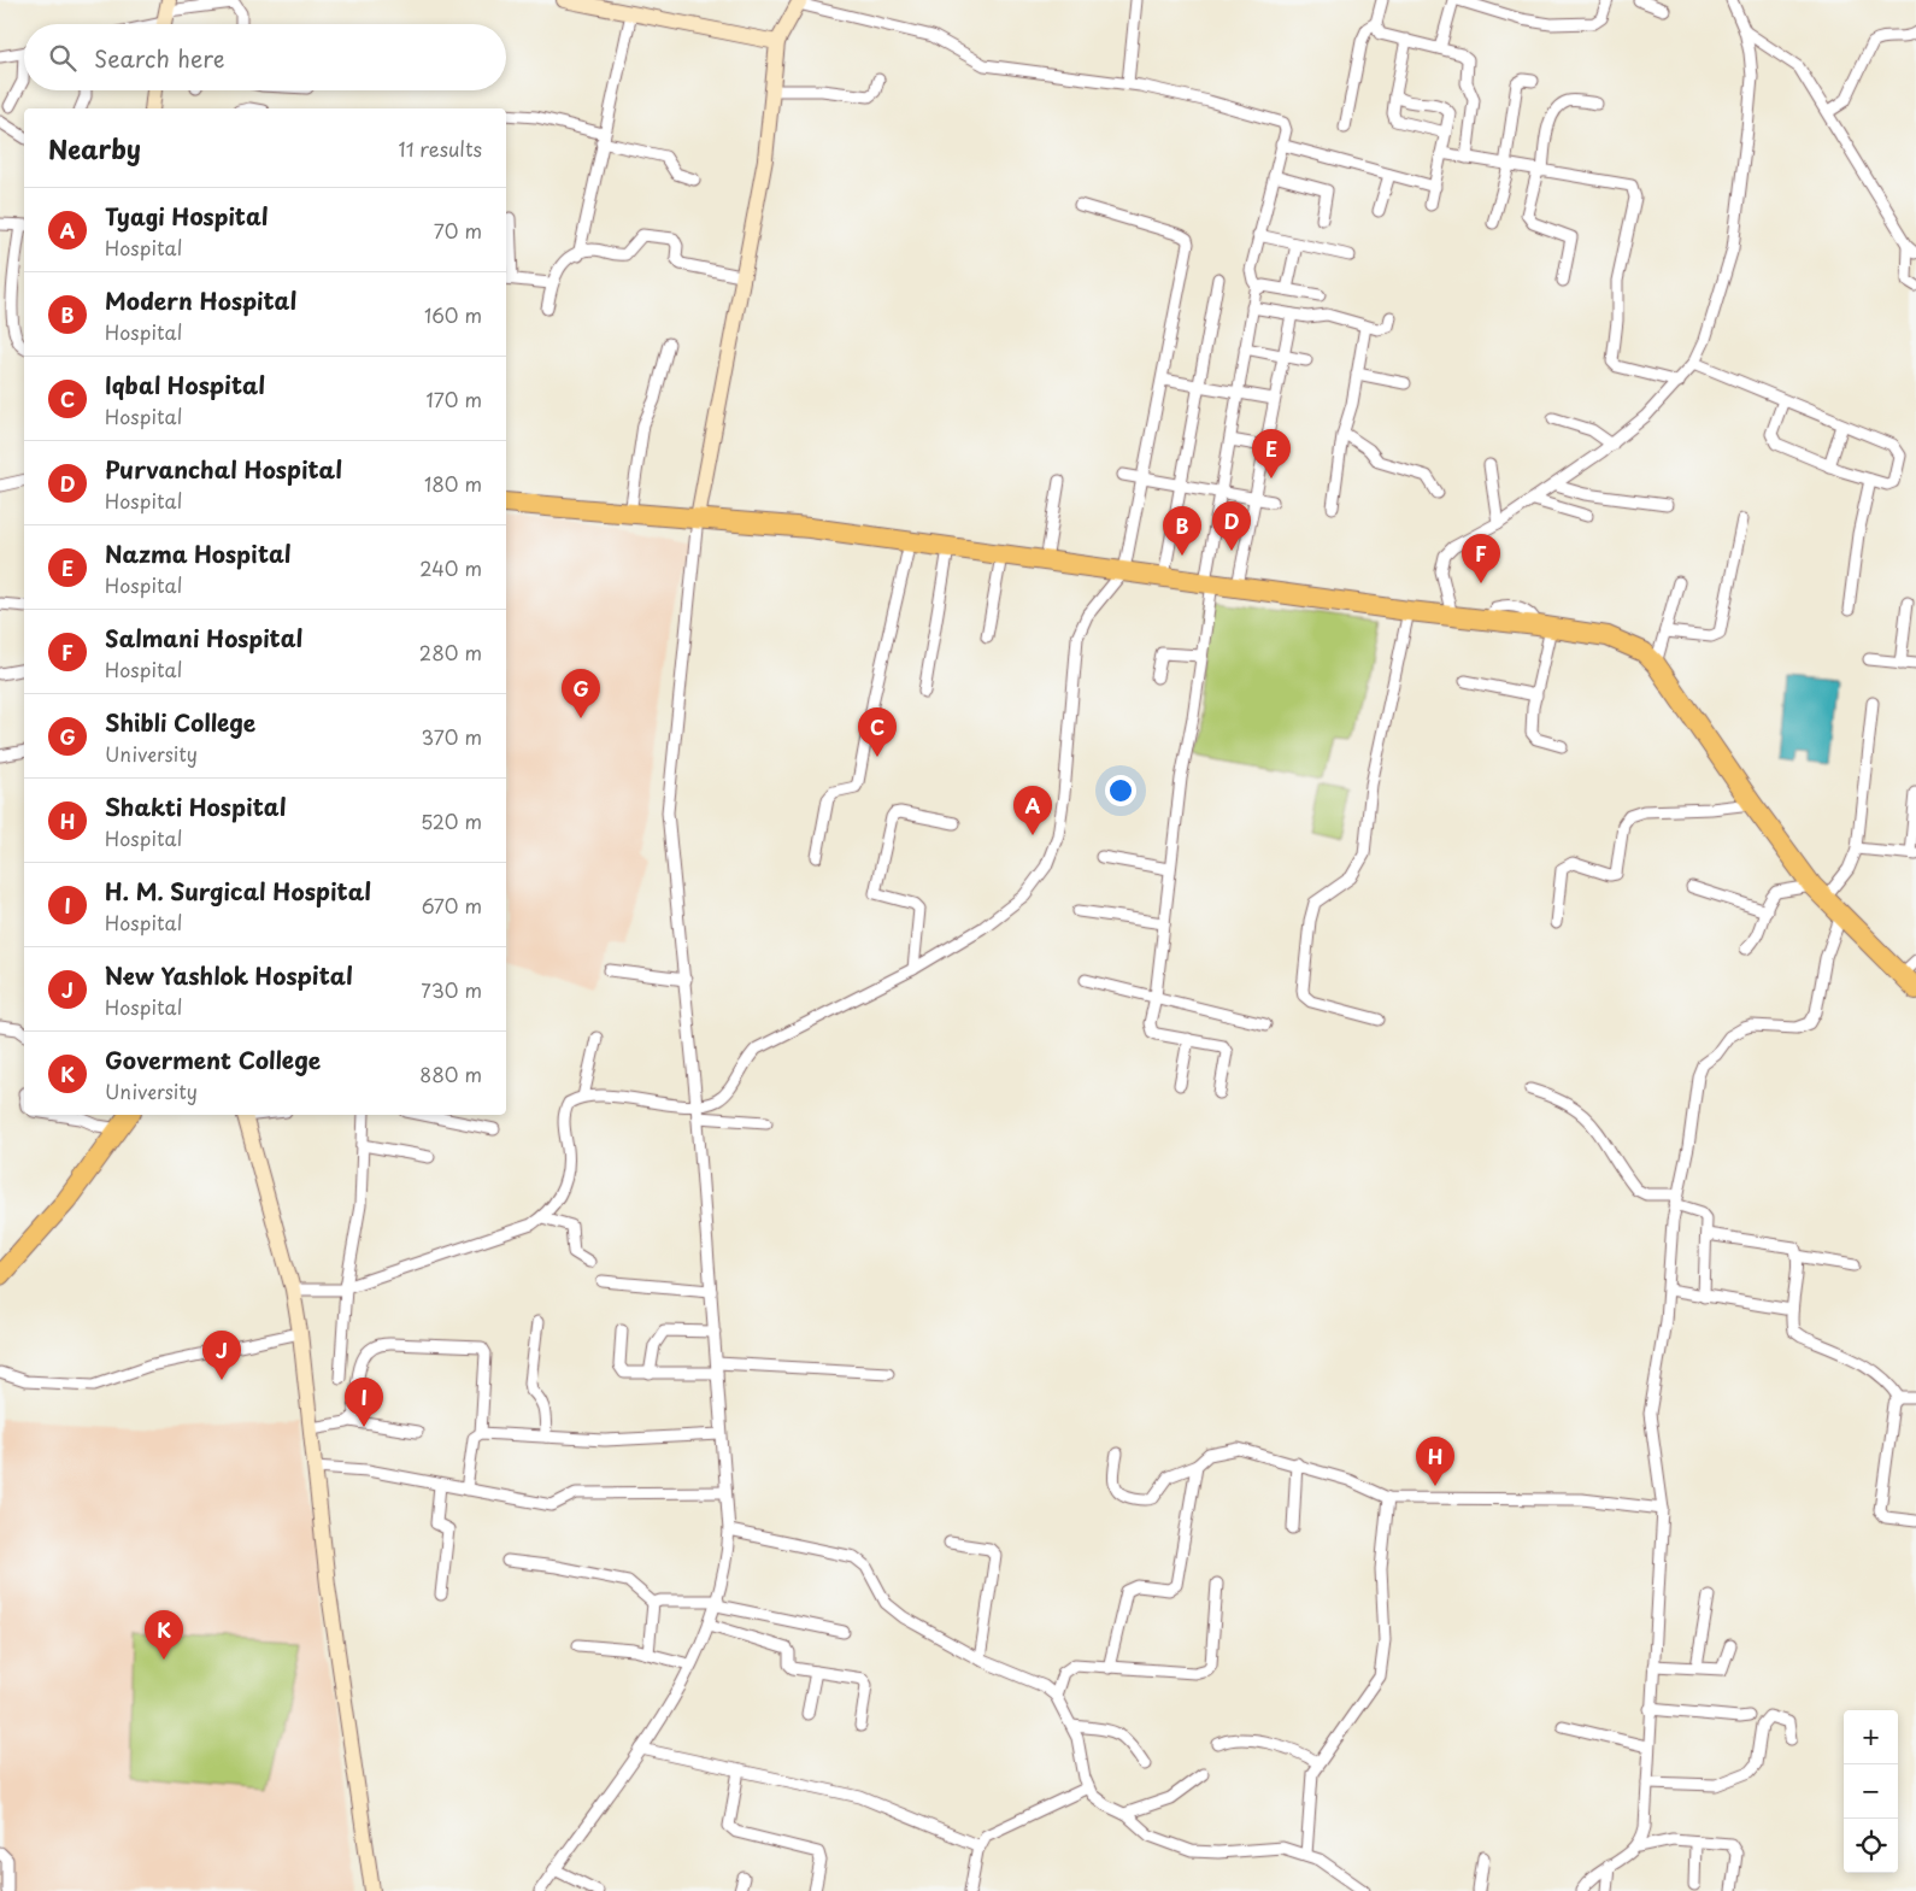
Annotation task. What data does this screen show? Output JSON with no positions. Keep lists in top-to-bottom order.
{
  "page": {
    "search": "Search here",
    "heading": ["Nearby", "11 results"],
    "list": [
      {
        "mark": "A",
        "name": "Tyagi Hospital",
        "note": "Hospital",
        "value": "70 m"
      },
      {
        "mark": "B",
        "name": "Modern Hospital",
        "note": "Hospital",
        "value": "160 m"
      },
      {
        "mark": "C",
        "name": "Iqbal Hospital",
        "note": "Hospital",
        "value": "170 m"
      },
      {
        "mark": "D",
        "name": "Purvanchal Hospital",
        "note": "Hospital",
        "value": "180 m"
      },
      {
        "mark": "E",
        "name": "Nazma Hospital",
        "note": "Hospital",
        "value": "240 m"
      },
      {
        "mark": "F",
        "name": "Salmani Hospital",
        "note": "Hospital",
        "value": "280 m"
      },
      {
        "mark": "G",
        "name": "Shibli College",
        "note": "University",
        "value": "370 m"
      },
      {
        "mark": "H",
        "name": "Shakti Hospital",
        "note": "Hospital",
        "value": "520 m"
      },
      {
        "mark": "I",
        "name": "H. M. Surgical Hospital",
        "note": "Hospital",
        "value": "670 m"
      },
      {
        "mark": "J",
        "name": "New Yashlok Hospital",
        "note": "Hospital",
        "value": "730 m"
      },
      {
        "mark": "K",
        "name": "Goverment College",
        "note": "University",
        "value": "880 m"
      }
    ],
    "pins": [
      "E",
      "D",
      "B",
      "F",
      "G",
      "C",
      "A",
      "J",
      "I",
      "H",
      "K"
    ],
    "map_buttons": ["+", "−"]
  }
}
